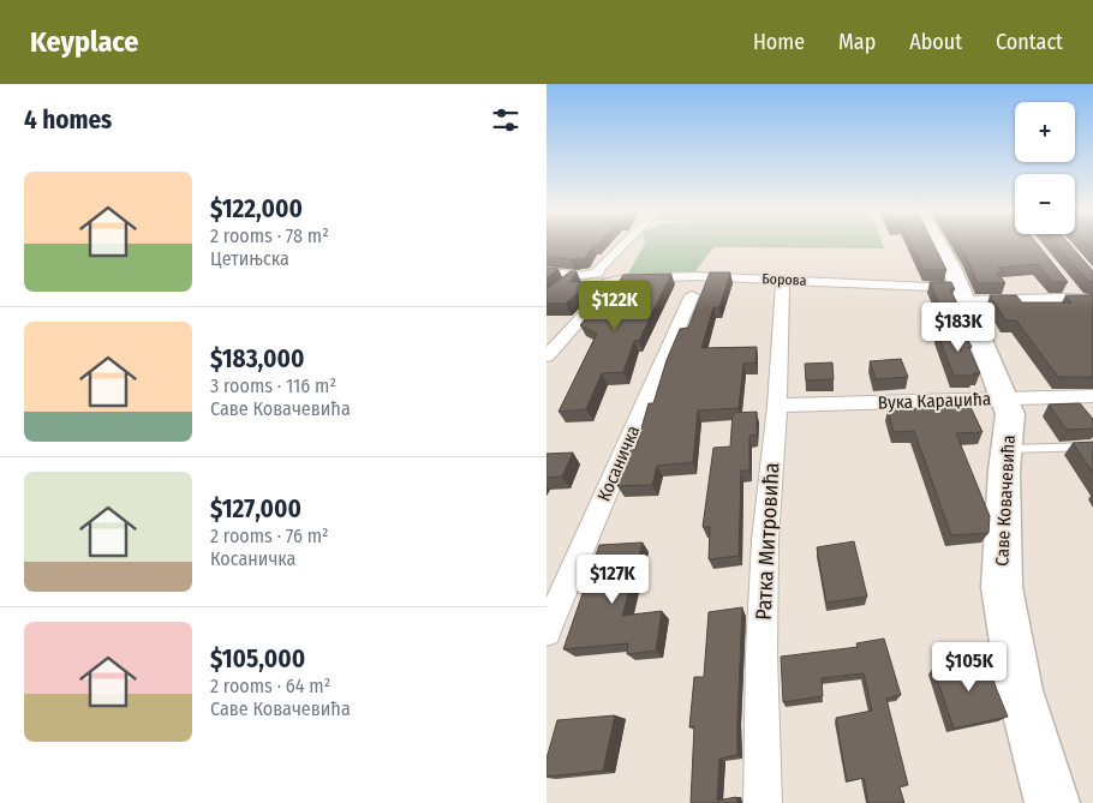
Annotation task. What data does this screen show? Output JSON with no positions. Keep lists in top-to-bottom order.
{
  "streets": {
    "street": [
      "Борова",
      "Вука Караџића",
      "Косаничка",
      "Саве Ковачевића",
      "Ратка Митровића"
    ]
  },
  "crossings": [
    ["Борова", "Саве Ковачевића"],
    ["Борова", "Ратка Митровића"],
    ["Вука Караџића", "Саве Ковачевића"],
    ["Вука Караџића", "Ратка Митровића"]
  ],
  "page": {
    "header": "Keyplace",
    "nav": [
      "Home",
      "Map",
      "About",
      "Contact"
    ],
    "heading": "4 homes",
    "map_buttons": ["+", "−"],
    "list": [
      {
        "name": "$122,000",
        "note": "2 rooms · 78 m² · Цетињска"
      },
      {
        "name": "$183,000",
        "note": "3 rooms · 116 m² · Саве Ковачевића"
      },
      {
        "name": "$127,000",
        "note": "2 rooms · 76 m² · Косаничка"
      },
      {
        "name": "$105,000",
        "note": "2 rooms · 64 m² · Саве Ковачевића"
      }
    ],
    "price": [
      "$122K",
      "$183K",
      "$127K",
      "$105K"
    ]
  }
}
